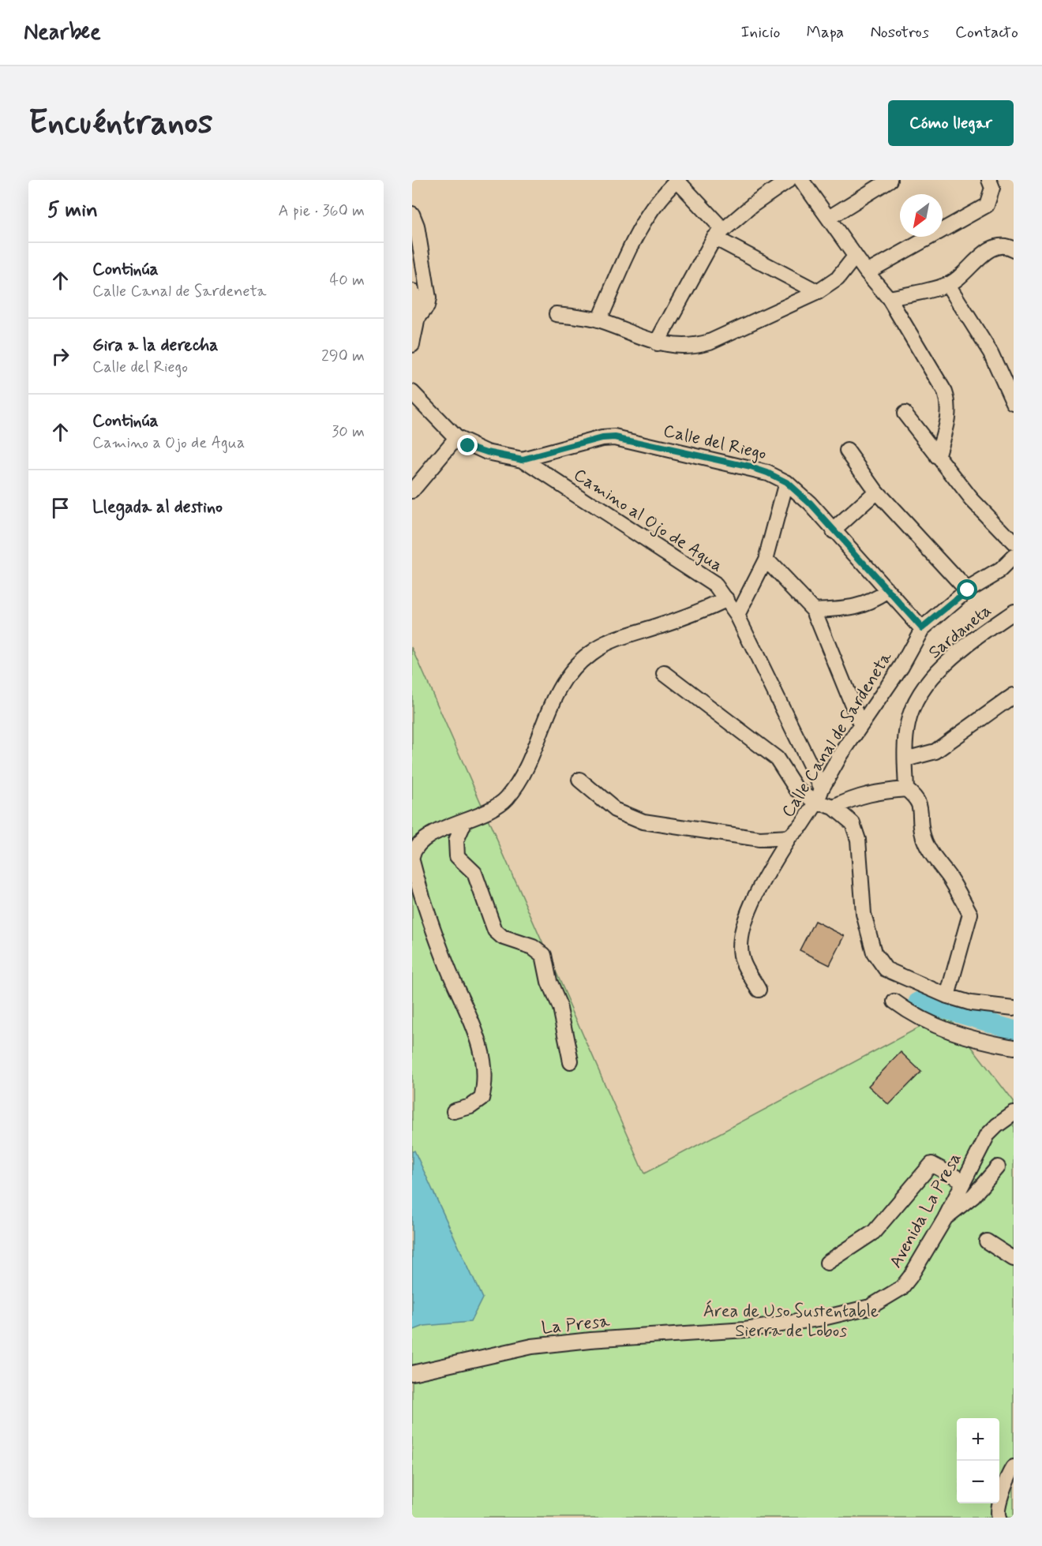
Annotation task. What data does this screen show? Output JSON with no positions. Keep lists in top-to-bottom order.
{
  "streets": {
    "street": [
      "Calle del Riego",
      "Camino al Ojo de Agua",
      "Sardaneta",
      "Calle Canal de Sardeneta",
      "Avenida La Presa",
      "La Presa"
    ]
  },
  "crossings": [
    ["Calle del Riego", "Camino al Ojo de Agua"],
    ["Calle del Riego", "Calle Canal de Sardeneta"],
    ["Camino al Ojo de Agua", "Calle Canal de Sardeneta"],
    ["Avenida La Presa", "La Presa"]
  ],
  "parks": ["Área de Uso Sustentable Sierra de Lobos"],
  "north": "bottom left",
  "page": {
    "header": "Nearbee",
    "nav": [
      "Inicio",
      "Mapa",
      "Nosotros",
      "Contacto"
    ],
    "buttons": "Cómo llegar",
    "title": "Encuéntranos",
    "heading": ["5 min", "A pie · 360 m"],
    "list": [
      ["Continúa", "Calle Canal de Sardeneta", "40 m"],
      ["Gira a la derecha", "Calle del Riego", "290 m"],
      ["Continúa", "Camino a Ojo de Agua", "30 m"],
      "Llegada al destino"
    ],
    "map_buttons": ["+", "−"]
  }
}
